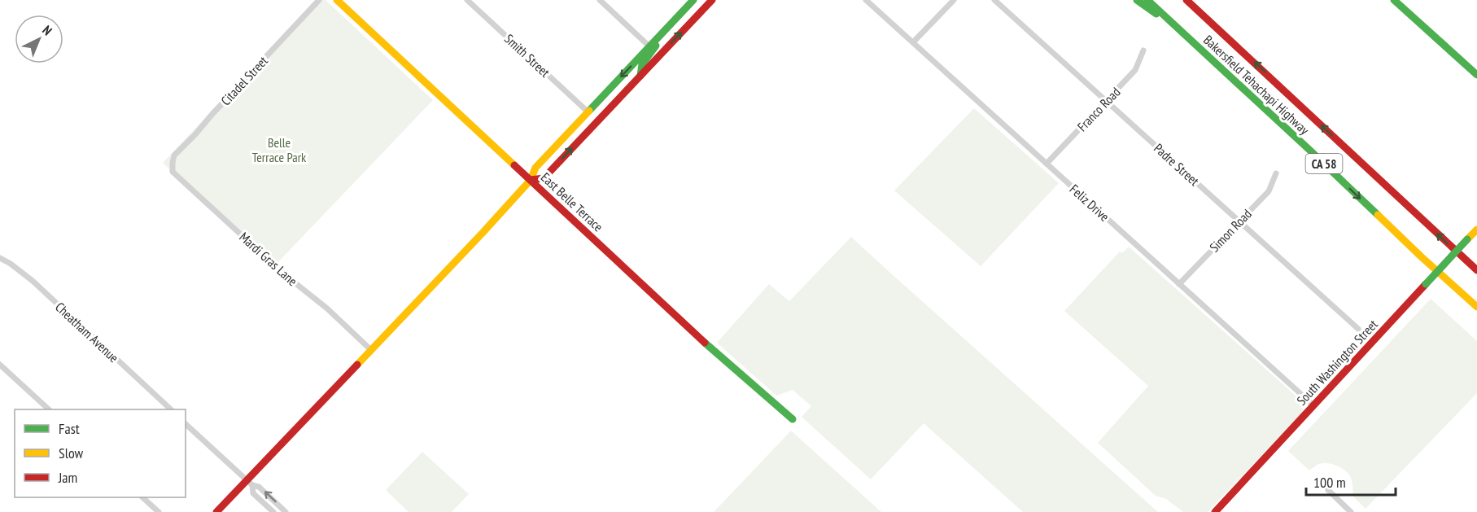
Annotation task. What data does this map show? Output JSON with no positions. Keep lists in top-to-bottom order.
{
  "streets": {
    "main road": [
      "Bakersfield Tehachapi Highway",
      "CA 58",
      "East Belle Terrace",
      "South Washington Street"
    ],
    "street": [
      "Smith Street",
      "Citadel Street",
      "Franco Road",
      "Padre Street",
      "Feliz Drive",
      "Simon Road",
      "Mardi Gras Lane",
      "Cheatham Avenue"
    ]
  },
  "crossings": [
    ["Citadel Street", "Mardi Gras Lane"],
    ["Franco Road", "Padre Street"],
    ["Franco Road", "Feliz Drive"],
    ["Padre Street", "Simon Road"],
    ["Feliz Drive", "Simon Road"],
    ["Feliz Drive", "South Washington Street"]
  ],
  "parks": ["Belle Terrace Park"],
  "legend": ["Fast", "Slow", "Jam"],
  "scale_bar": "100 m",
  "north": "top right"
}
